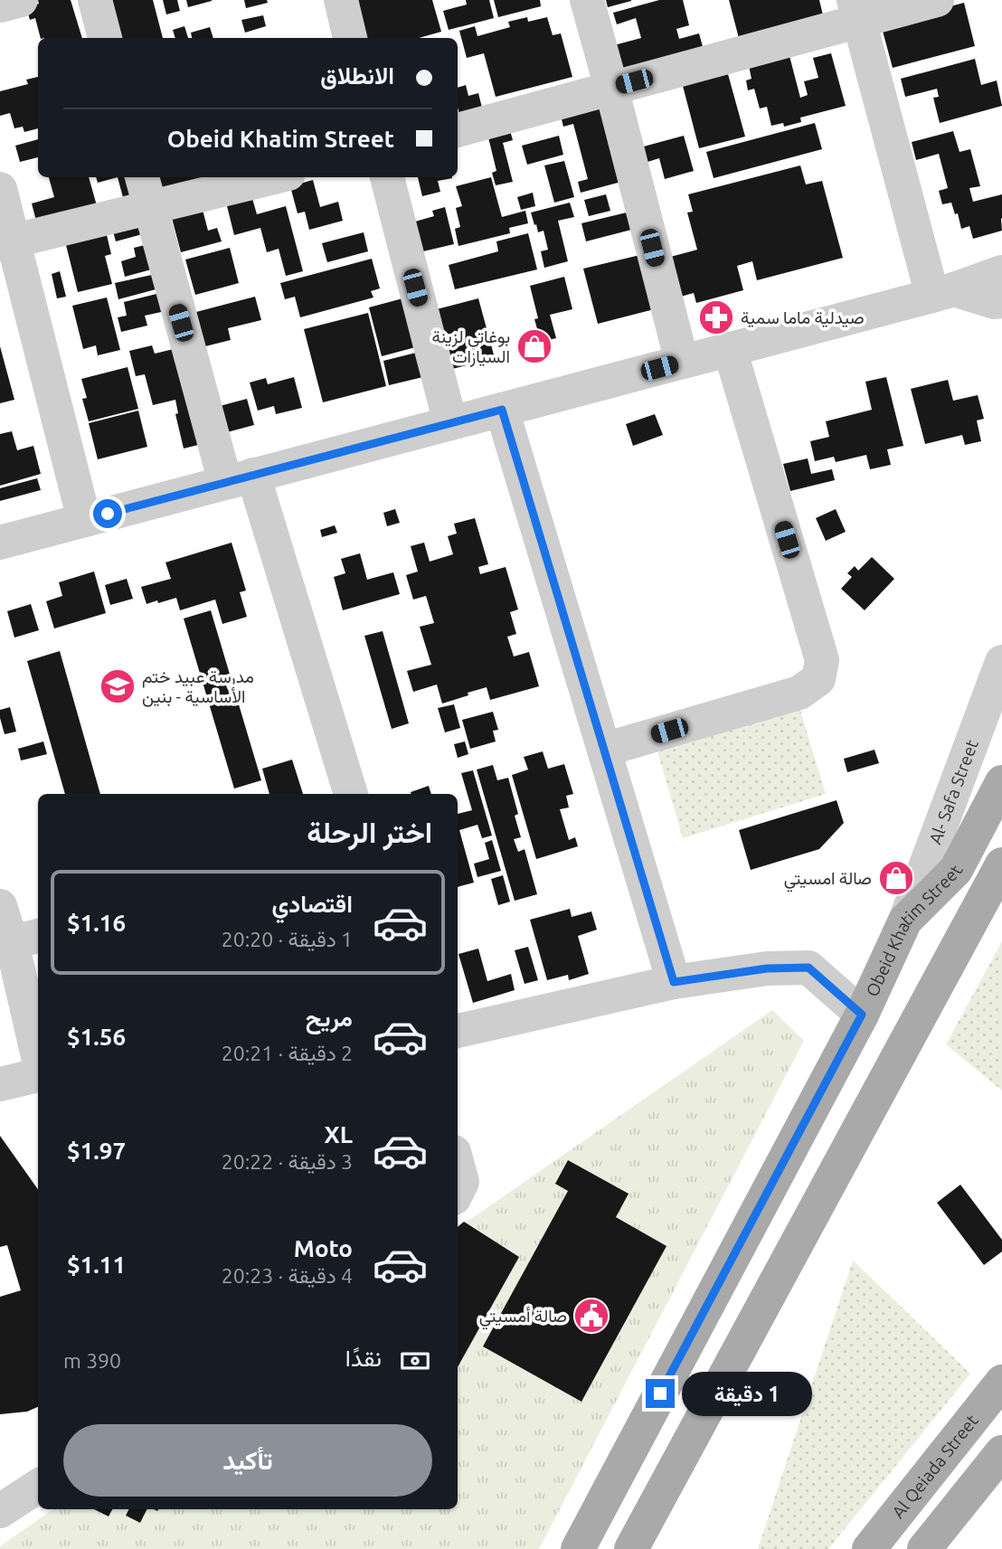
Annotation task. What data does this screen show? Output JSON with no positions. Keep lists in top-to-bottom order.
{
  "streets": {
    "main road": ["Obeid Khatim Street", "Al Qeiada Street"],
    "street": ["Al- Safa Street"]
  },
  "crossings": [
    ["Al- Safa Street", "Obeid Khatim Street"]
  ],
  "places": {
    "pharmacy": ["صيدلية ماما سمية"],
    "shop": ["بوغاتي لزينة السيارات", "صالة امسيتي"],
    "school or university": ["مدرسة عبيد ختم الأساسية - بنين"],
    "public building": ["صالة أمسيتي"]
  },
  "page": {
    "banner": ["الانطلاق", "Obeid Khatim Street"],
    "heading": "اختر الرحلة",
    "list": [
      {
        "name": "اقتصادي",
        "note": "1 دقيقة · 20:20",
        "value": "$1.16"
      },
      {
        "name": "مريح",
        "note": "2 دقيقة · 20:21",
        "value": "$1.56"
      },
      {
        "name": "XL",
        "note": "3 دقيقة · 20:22",
        "value": "$1.97"
      },
      {
        "name": "Moto",
        "note": "4 دقيقة · 20:23",
        "value": "$1.11"
      }
    ],
    "pay": ["نقدًا", "390 m"],
    "bubble": "1 دقيقة",
    "buttons": "تأكيد"
  }
}
